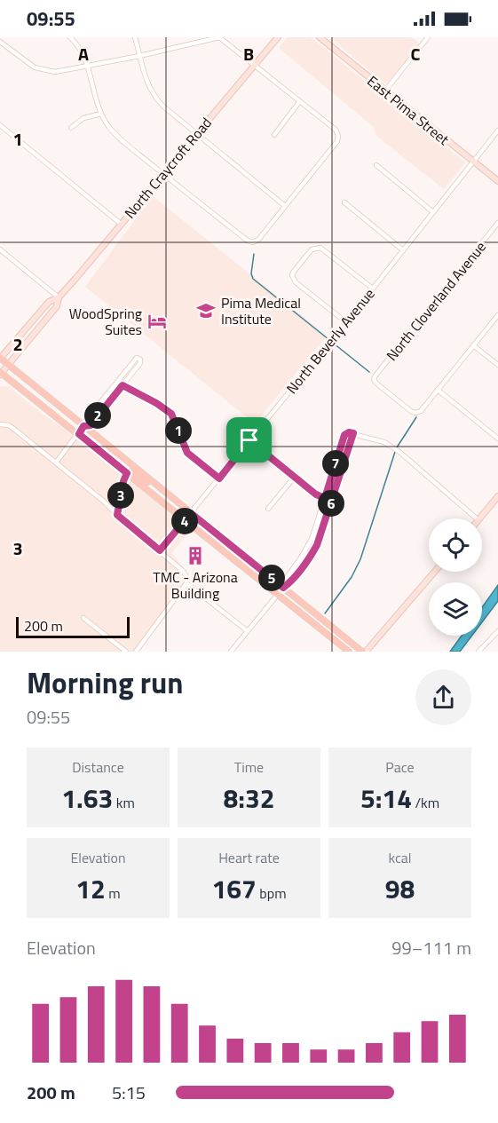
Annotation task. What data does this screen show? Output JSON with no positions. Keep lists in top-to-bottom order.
{
  "streets": {
    "main road": ["East Pima Street", "North Craycroft Road"],
    "street": ["North Cloverland Avenue", "North Beverly Avenue"]
  },
  "crossings": [
    ["East Pima Street", "North Beverly Avenue"]
  ],
  "places": {
    "school or university": ["Pima Medical Institute"],
    "hotel": ["WoodSpring Suites"],
    "building": ["TMC - Arizona Building"]
  },
  "scale_bar": "200 m",
  "page": {
    "status": "09:55",
    "pins": [
      "2",
      "1",
      "7",
      "3",
      "6",
      "4",
      "5"
    ],
    "scale": "200 m",
    "heading": ["Morning run", "09:55"],
    "stats": [
      ["Distance", "1.63 km"],
      ["Time", "8:32"],
      ["Pace", "5:14 /km"],
      ["Elevation", "12 m"],
      ["Heart rate", "167 bpm"],
      ["kcal", "98"]
    ],
    "chart": ["Elevation", "99–111 m"],
    "list": [
      {
        "name": "200 m",
        "note": "5:15"
      }
    ]
  },
  "grid": {
    "columns": ["A", "B", "C"],
    "rows": ["1", "2", "3"]
  }
}
